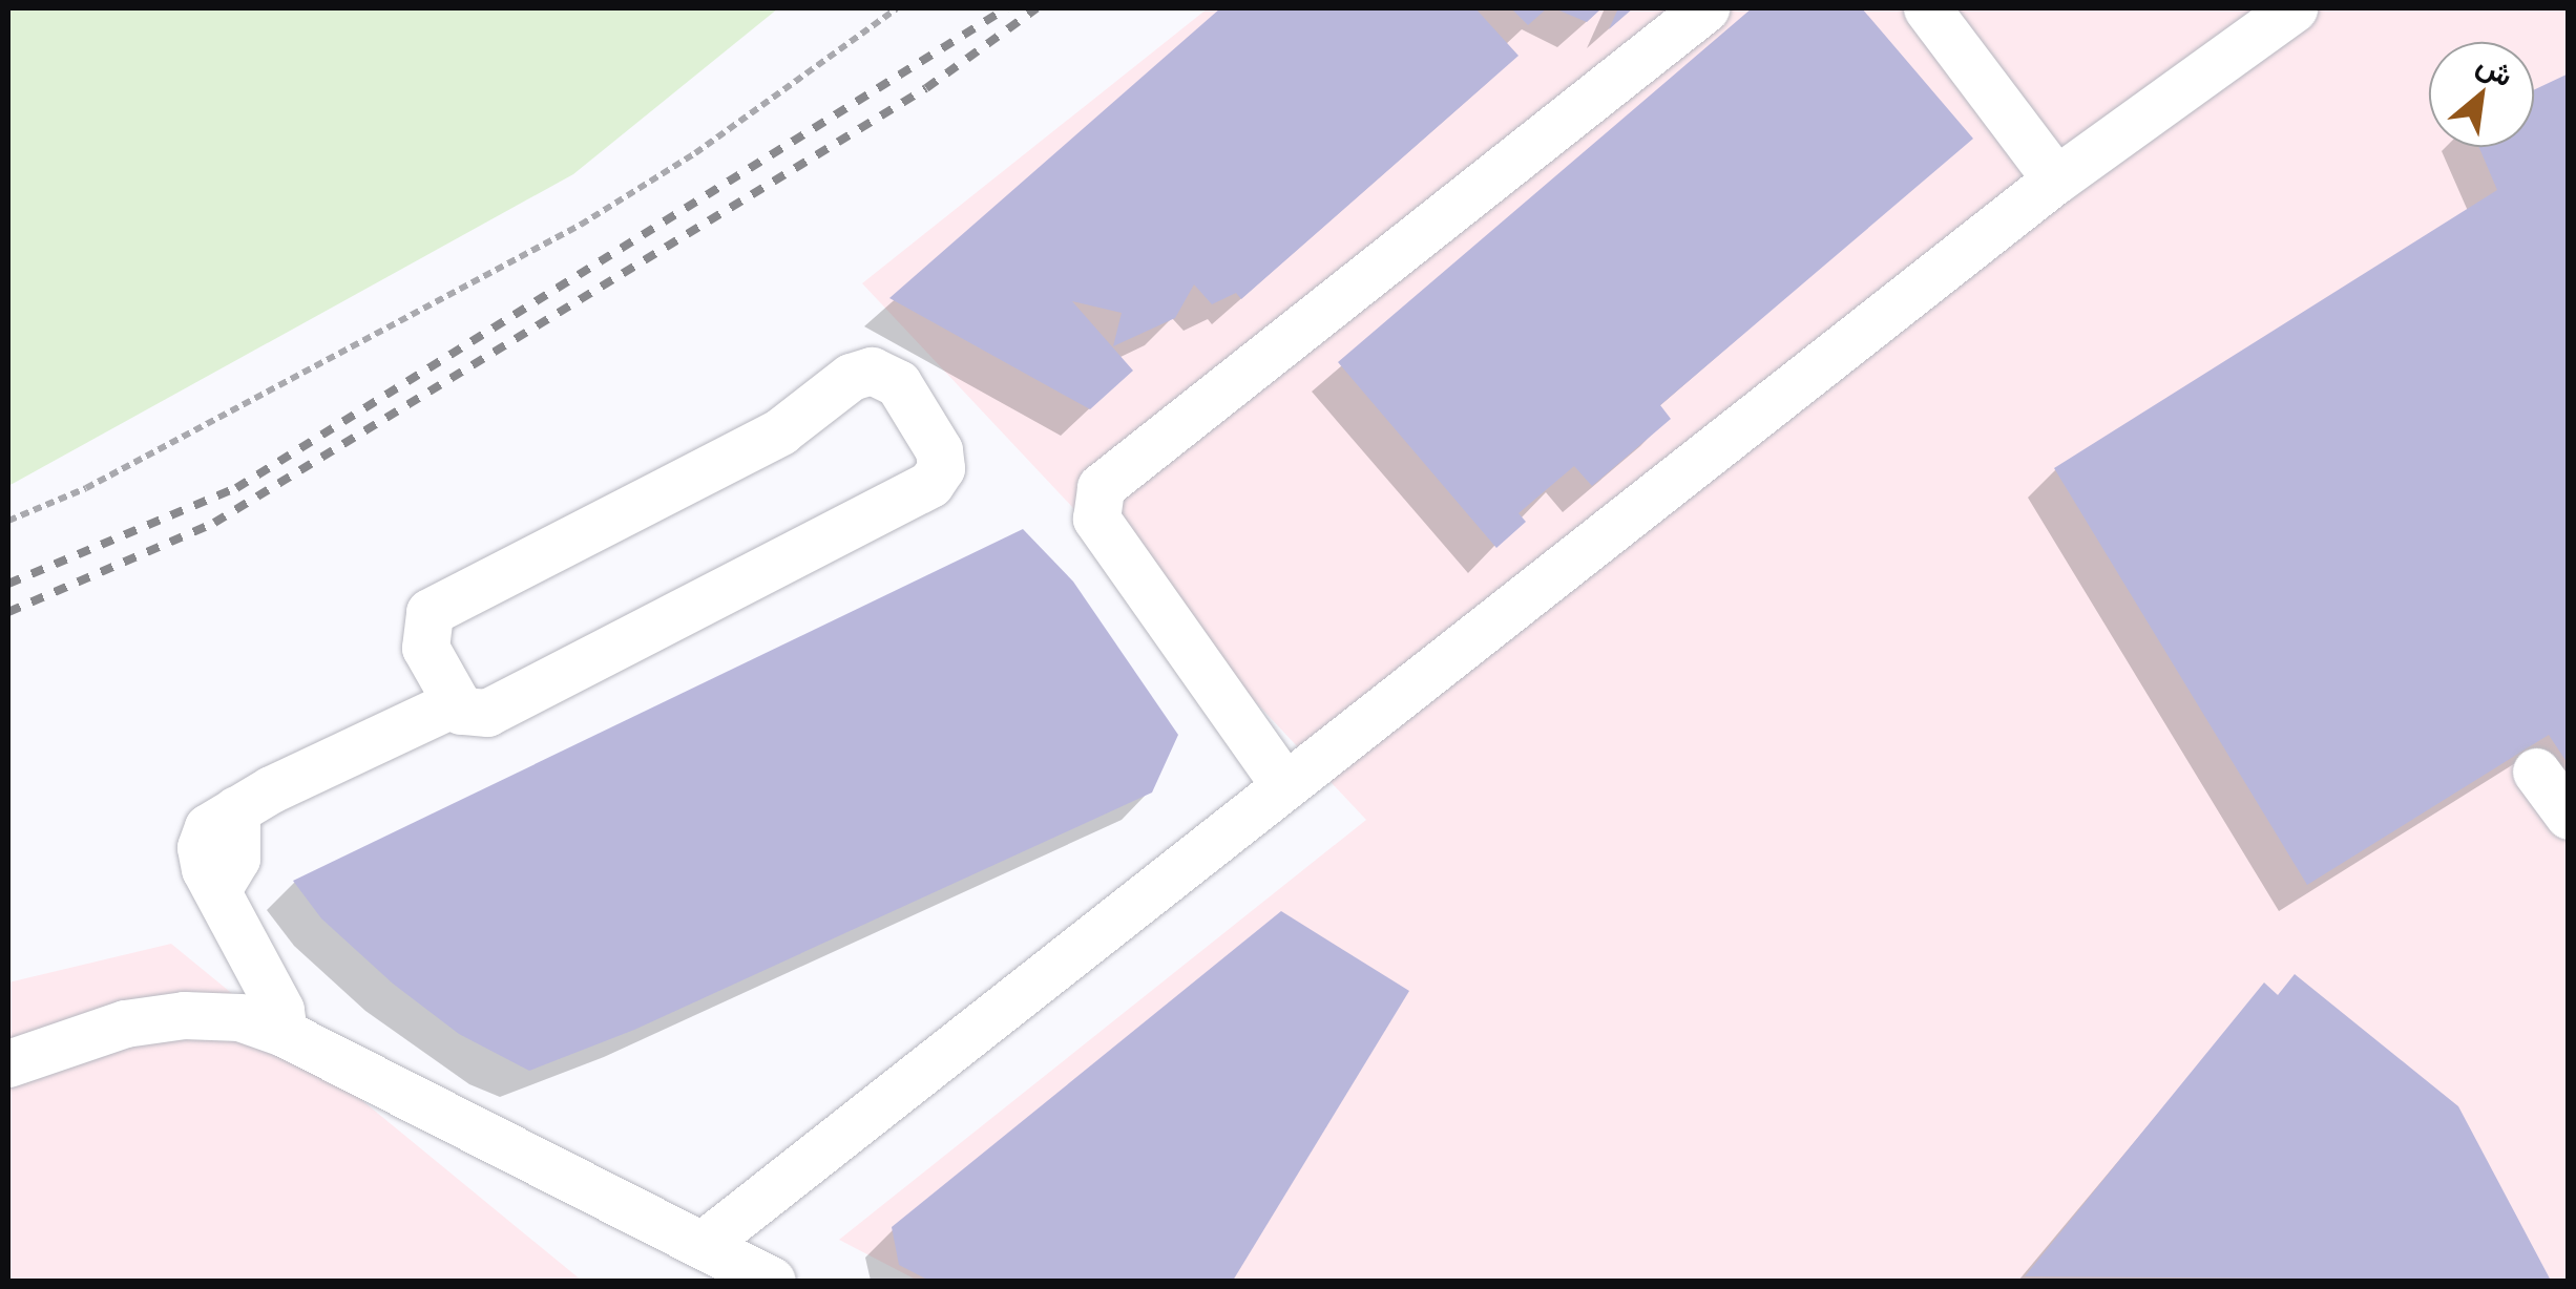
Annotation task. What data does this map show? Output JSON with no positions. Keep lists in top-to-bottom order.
{
  "north": "top right"
}
